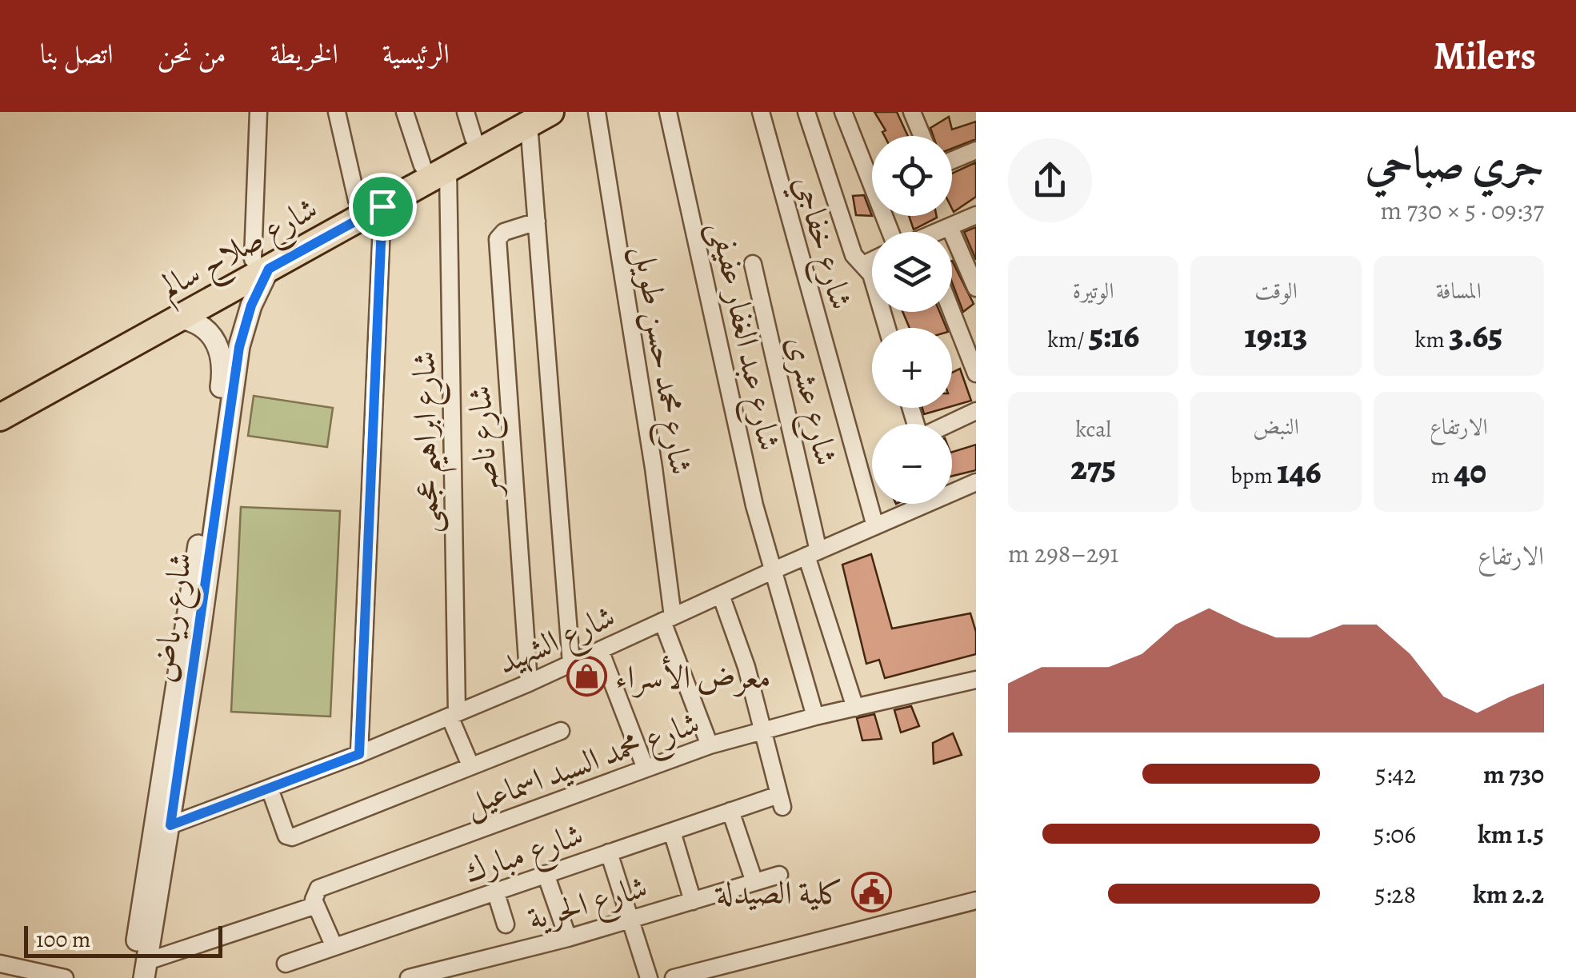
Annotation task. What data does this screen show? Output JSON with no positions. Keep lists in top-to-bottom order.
{
  "streets": {
    "main road": ["شارع صلاح سالم"],
    "street": [
      "شارع خفاجي",
      "شارع عبد الغفار عفيفى",
      "شارع محمد حسن طويل",
      "شارع عشرى",
      "شارع ناصر",
      "شارع ابراهيم عجمى",
      "شارع رياض",
      "شارع الشهيد",
      "شارع محمد السيد اسماعيل",
      "شارع مبارك",
      "شارع الحرية"
    ]
  },
  "crossings": [
    ["شارع خفاجي", "شارع الشهيد"],
    ["شارع صلاح سالم", "شارع ابراهيم عجمى"],
    ["شارع صلاح سالم", "شارع رياض"],
    ["شارع عبد الغفار عفيفى", "شارع الشهيد"],
    ["شارع عبد الغفار عفيفى", "شارع محمد السيد اسماعيل"],
    ["شارع محمد حسن طويل", "شارع الشهيد"],
    ["شارع محمد حسن طويل", "شارع محمد السيد اسماعيل"],
    ["شارع عشرى", "شارع الشهيد"],
    ["شارع عشرى", "شارع محمد السيد اسماعيل"],
    ["شارع ناصر", "شارع الشهيد"],
    ["شارع ابراهيم عجمى", "شارع الشهيد"],
    ["شارع رياض", "شارع الشهيد"],
    ["شارع محمد السيد اسماعيل", "شارع مبارك"]
  ],
  "places": {
    "shop": ["معرض الأسراء"],
    "public building": ["كلية الصيدلة"]
  },
  "scale_bar": "100 m",
  "page": {
    "header": "Milers",
    "nav": [
      "الرئيسية",
      "الخريطة",
      "من نحن",
      "اتصل بنا"
    ],
    "heading": ["جري صباحي", "09:37 · 5 × 730 m"],
    "map_buttons": ["+", "−"],
    "stats": [
      ["المسافة", "3.65 km"],
      ["الوقت", "19:13"],
      ["الوتيرة", "5:16 /km"],
      ["الارتفاع", "40 m"],
      ["النبض", "146 bpm"],
      ["kcal", "275"]
    ],
    "chart": ["الارتفاع", "291–298 m"],
    "list": [
      {
        "name": "730 m",
        "note": "5:42"
      },
      {
        "name": "1.5 km",
        "note": "5:06"
      },
      {
        "name": "2.2 km",
        "note": "5:28"
      }
    ],
    "scale": "100 m"
  }
}
